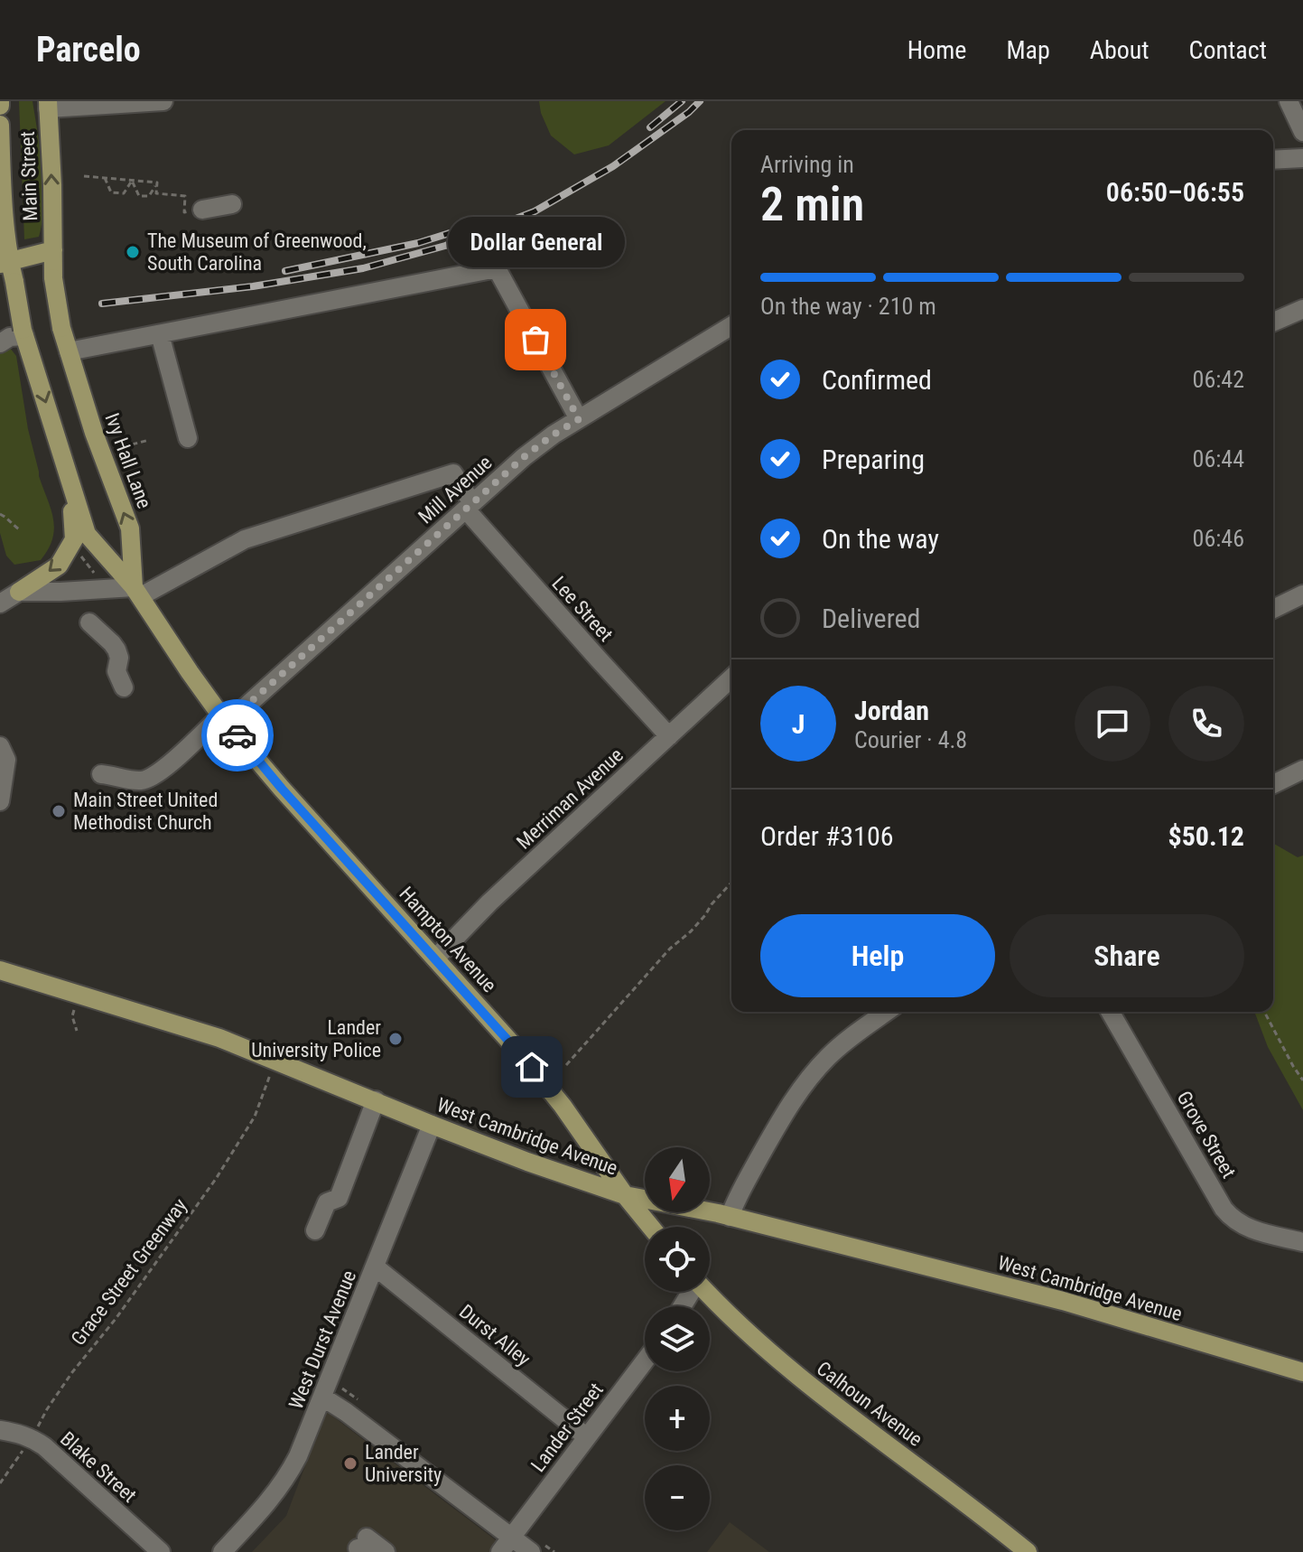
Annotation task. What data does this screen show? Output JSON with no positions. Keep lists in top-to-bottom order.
{
  "streets": {
    "main road": [
      "Main Street",
      "Ivy Hall Lane",
      "Hampton Avenue",
      "West Cambridge Avenue",
      "Calhoun Avenue"
    ],
    "street": [
      "Mill Avenue",
      "Lee Street",
      "Merriman Avenue",
      "Grove Street",
      "Durst Alley",
      "West Durst Avenue",
      "Lander Street",
      "Blake Street"
    ],
    "path": ["Grace Street Greenway"]
  },
  "crossings": [
    ["Main Street", "Ivy Hall Lane"],
    ["Ivy Hall Lane", "Lee Street"],
    ["Ivy Hall Lane", "Hampton Avenue"],
    ["Mill Avenue", "Lee Street"],
    ["Mill Avenue", "Hampton Avenue"],
    ["Lee Street", "Merriman Avenue"],
    ["Lee Street", "Hampton Avenue"],
    ["Merriman Avenue", "Hampton Avenue"],
    ["Hampton Avenue", "West Cambridge Avenue"],
    ["West Cambridge Avenue", "West Durst Avenue"],
    ["Grace Street Greenway", "Blake Street"],
    ["Durst Alley", "West Durst Avenue"],
    ["Durst Alley", "Lander Street"]
  ],
  "places": [
    "The Museum of Greenwood, South Carolina",
    "Dollar General",
    "Main Street United Methodist Church",
    "Lander University Police",
    "Lander University"
  ],
  "north": "bottom",
  "page": {
    "header": "Parcelo",
    "nav": [
      "Home",
      "Map",
      "About",
      "Contact"
    ],
    "heading": ["2 min", "Arriving in", "06:50–06:55"],
    "panel": [
      "Jordan",
      "Courier · 4.8",
      "Order #3106",
      "$50.12"
    ],
    "bubble": "Dollar General",
    "bar": "On the way · 210 m",
    "list": [
      ["Confirmed", "06:42"],
      ["Preparing", "06:44"],
      ["On the way", "06:46"],
      "Delivered"
    ],
    "round": "J",
    "buttons": ["Help", "Share"],
    "map_buttons": ["+", "−"]
  }
}
